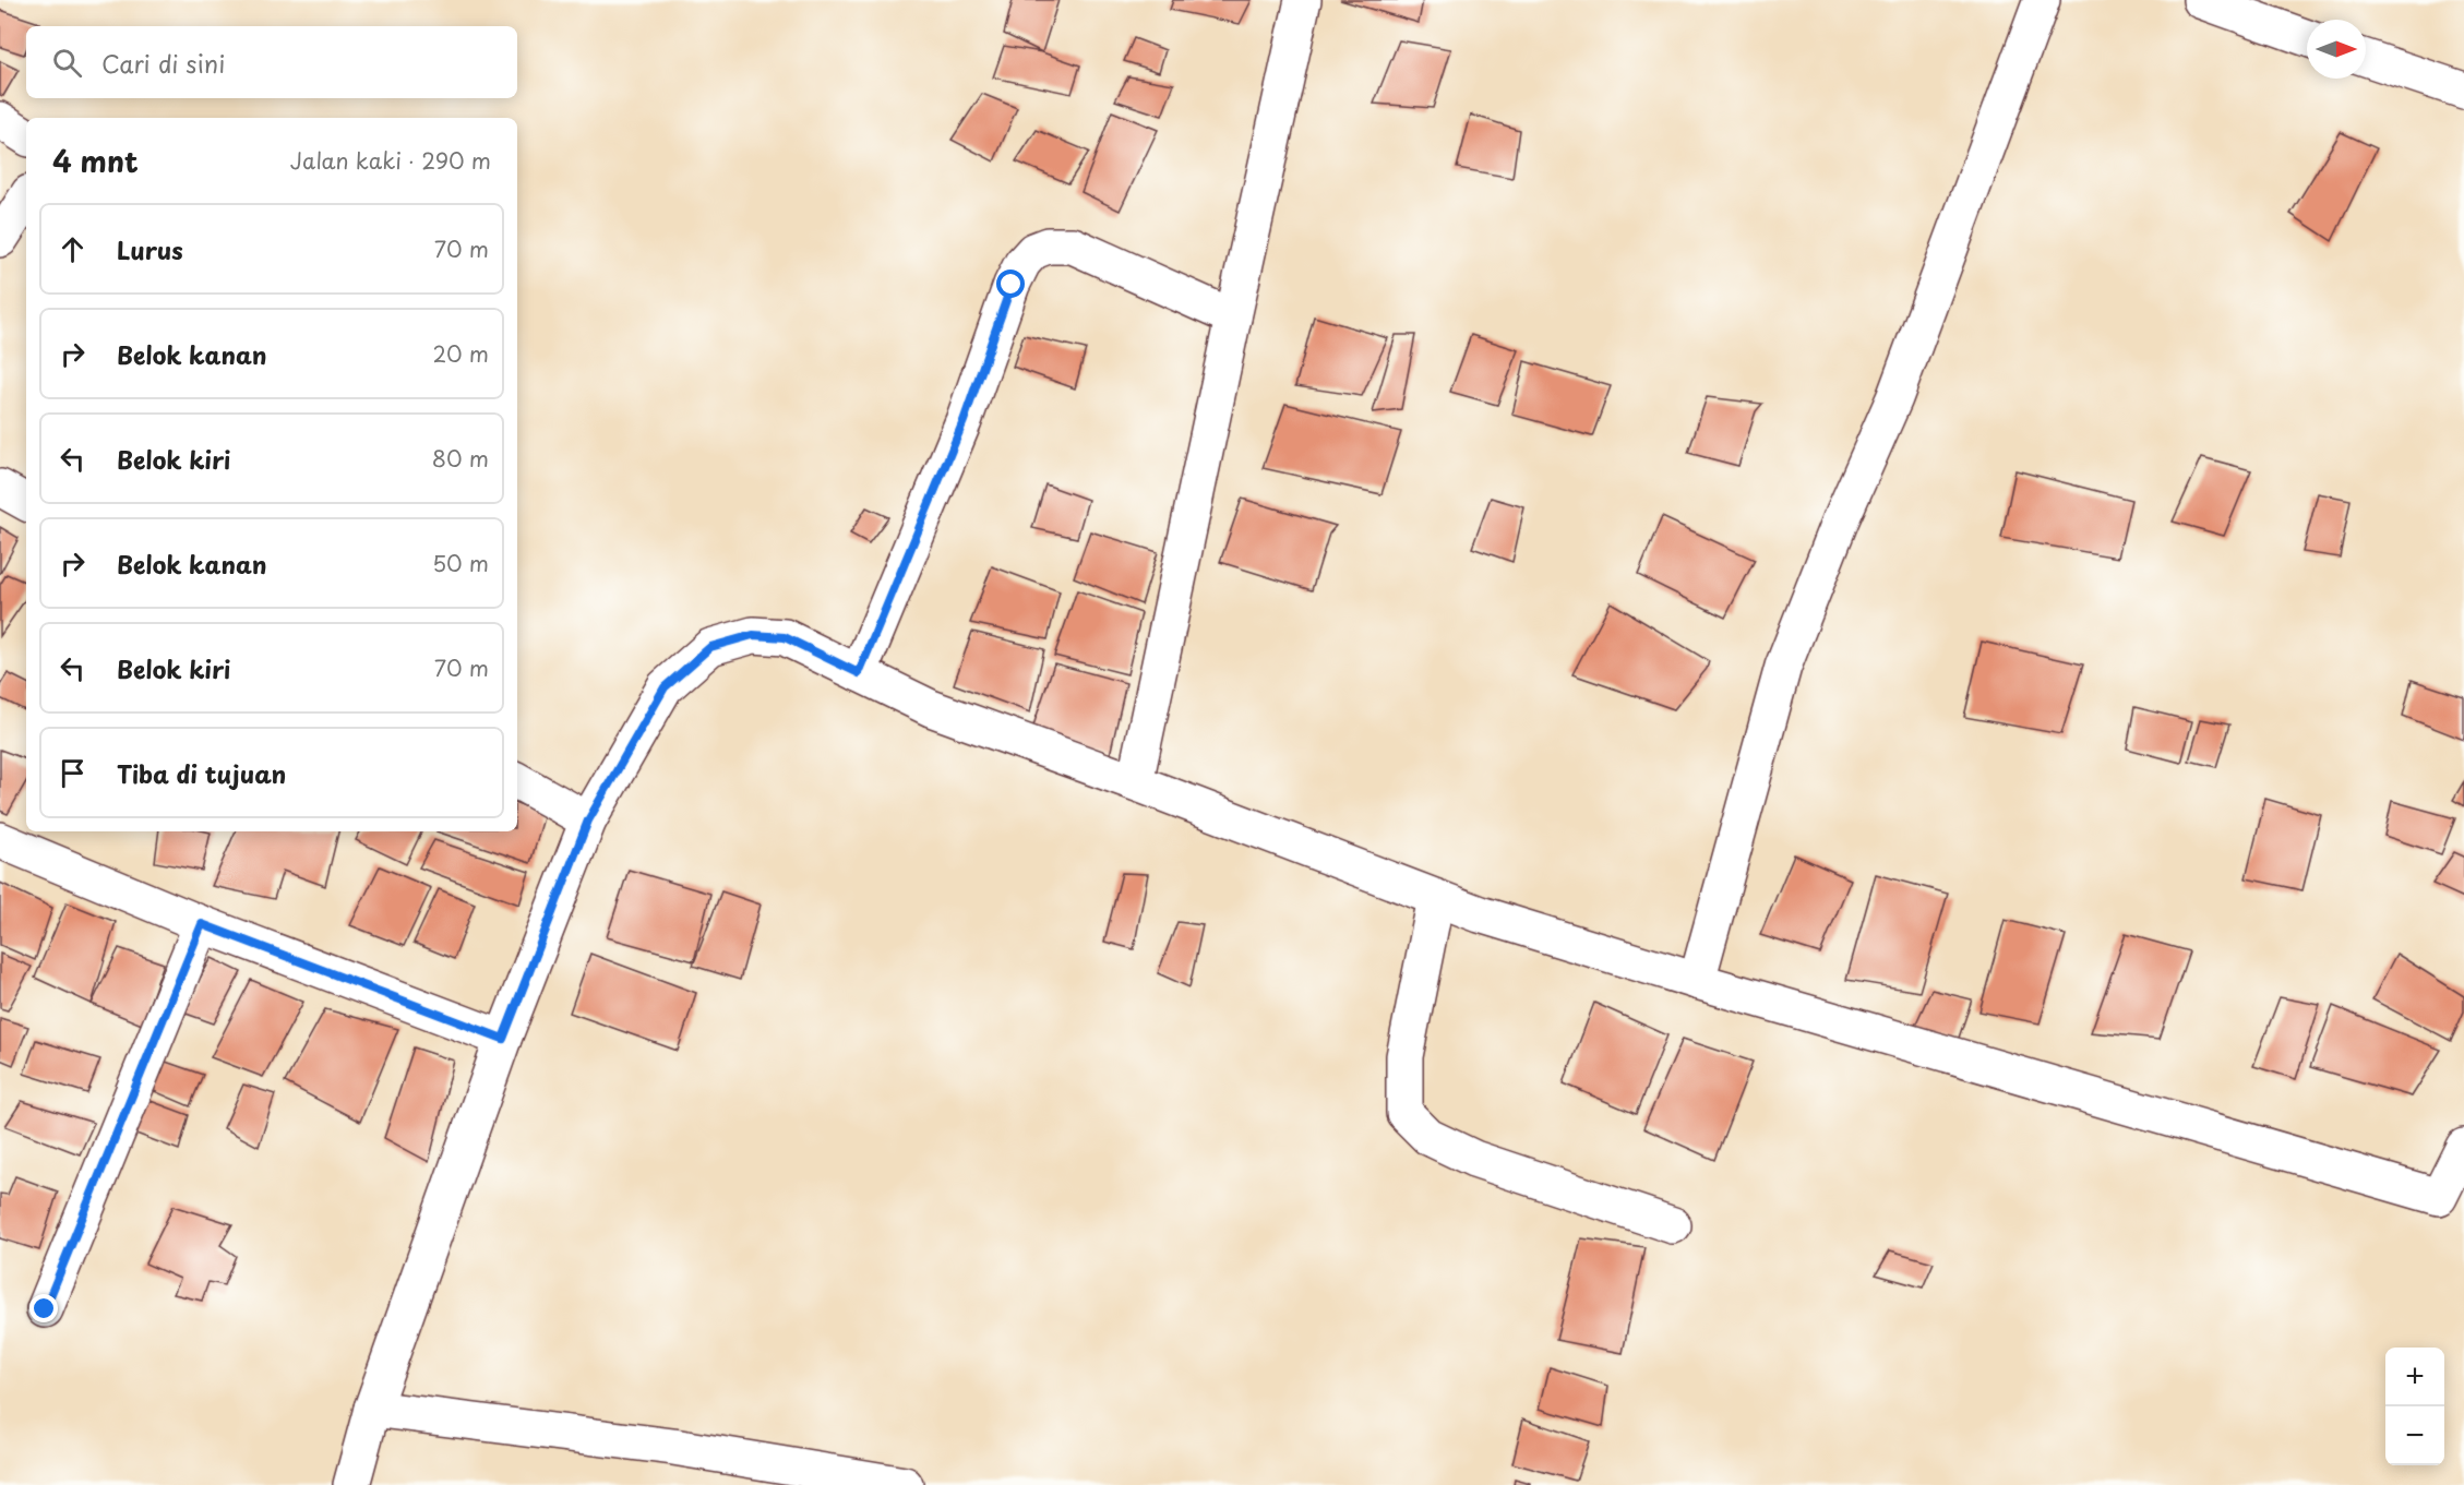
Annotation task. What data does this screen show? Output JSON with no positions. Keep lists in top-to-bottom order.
{
  "north": "right",
  "page": {
    "search": "Cari di sini",
    "heading": ["4 mnt", "Jalan kaki · 290 m"],
    "list": [
      ["Lurus", "70 m"],
      ["Belok kanan", "20 m"],
      ["Belok kiri", "80 m"],
      ["Belok kanan", "50 m"],
      ["Belok kiri", "70 m"],
      "Tiba di tujuan"
    ],
    "map_buttons": ["+", "−"]
  }
}
